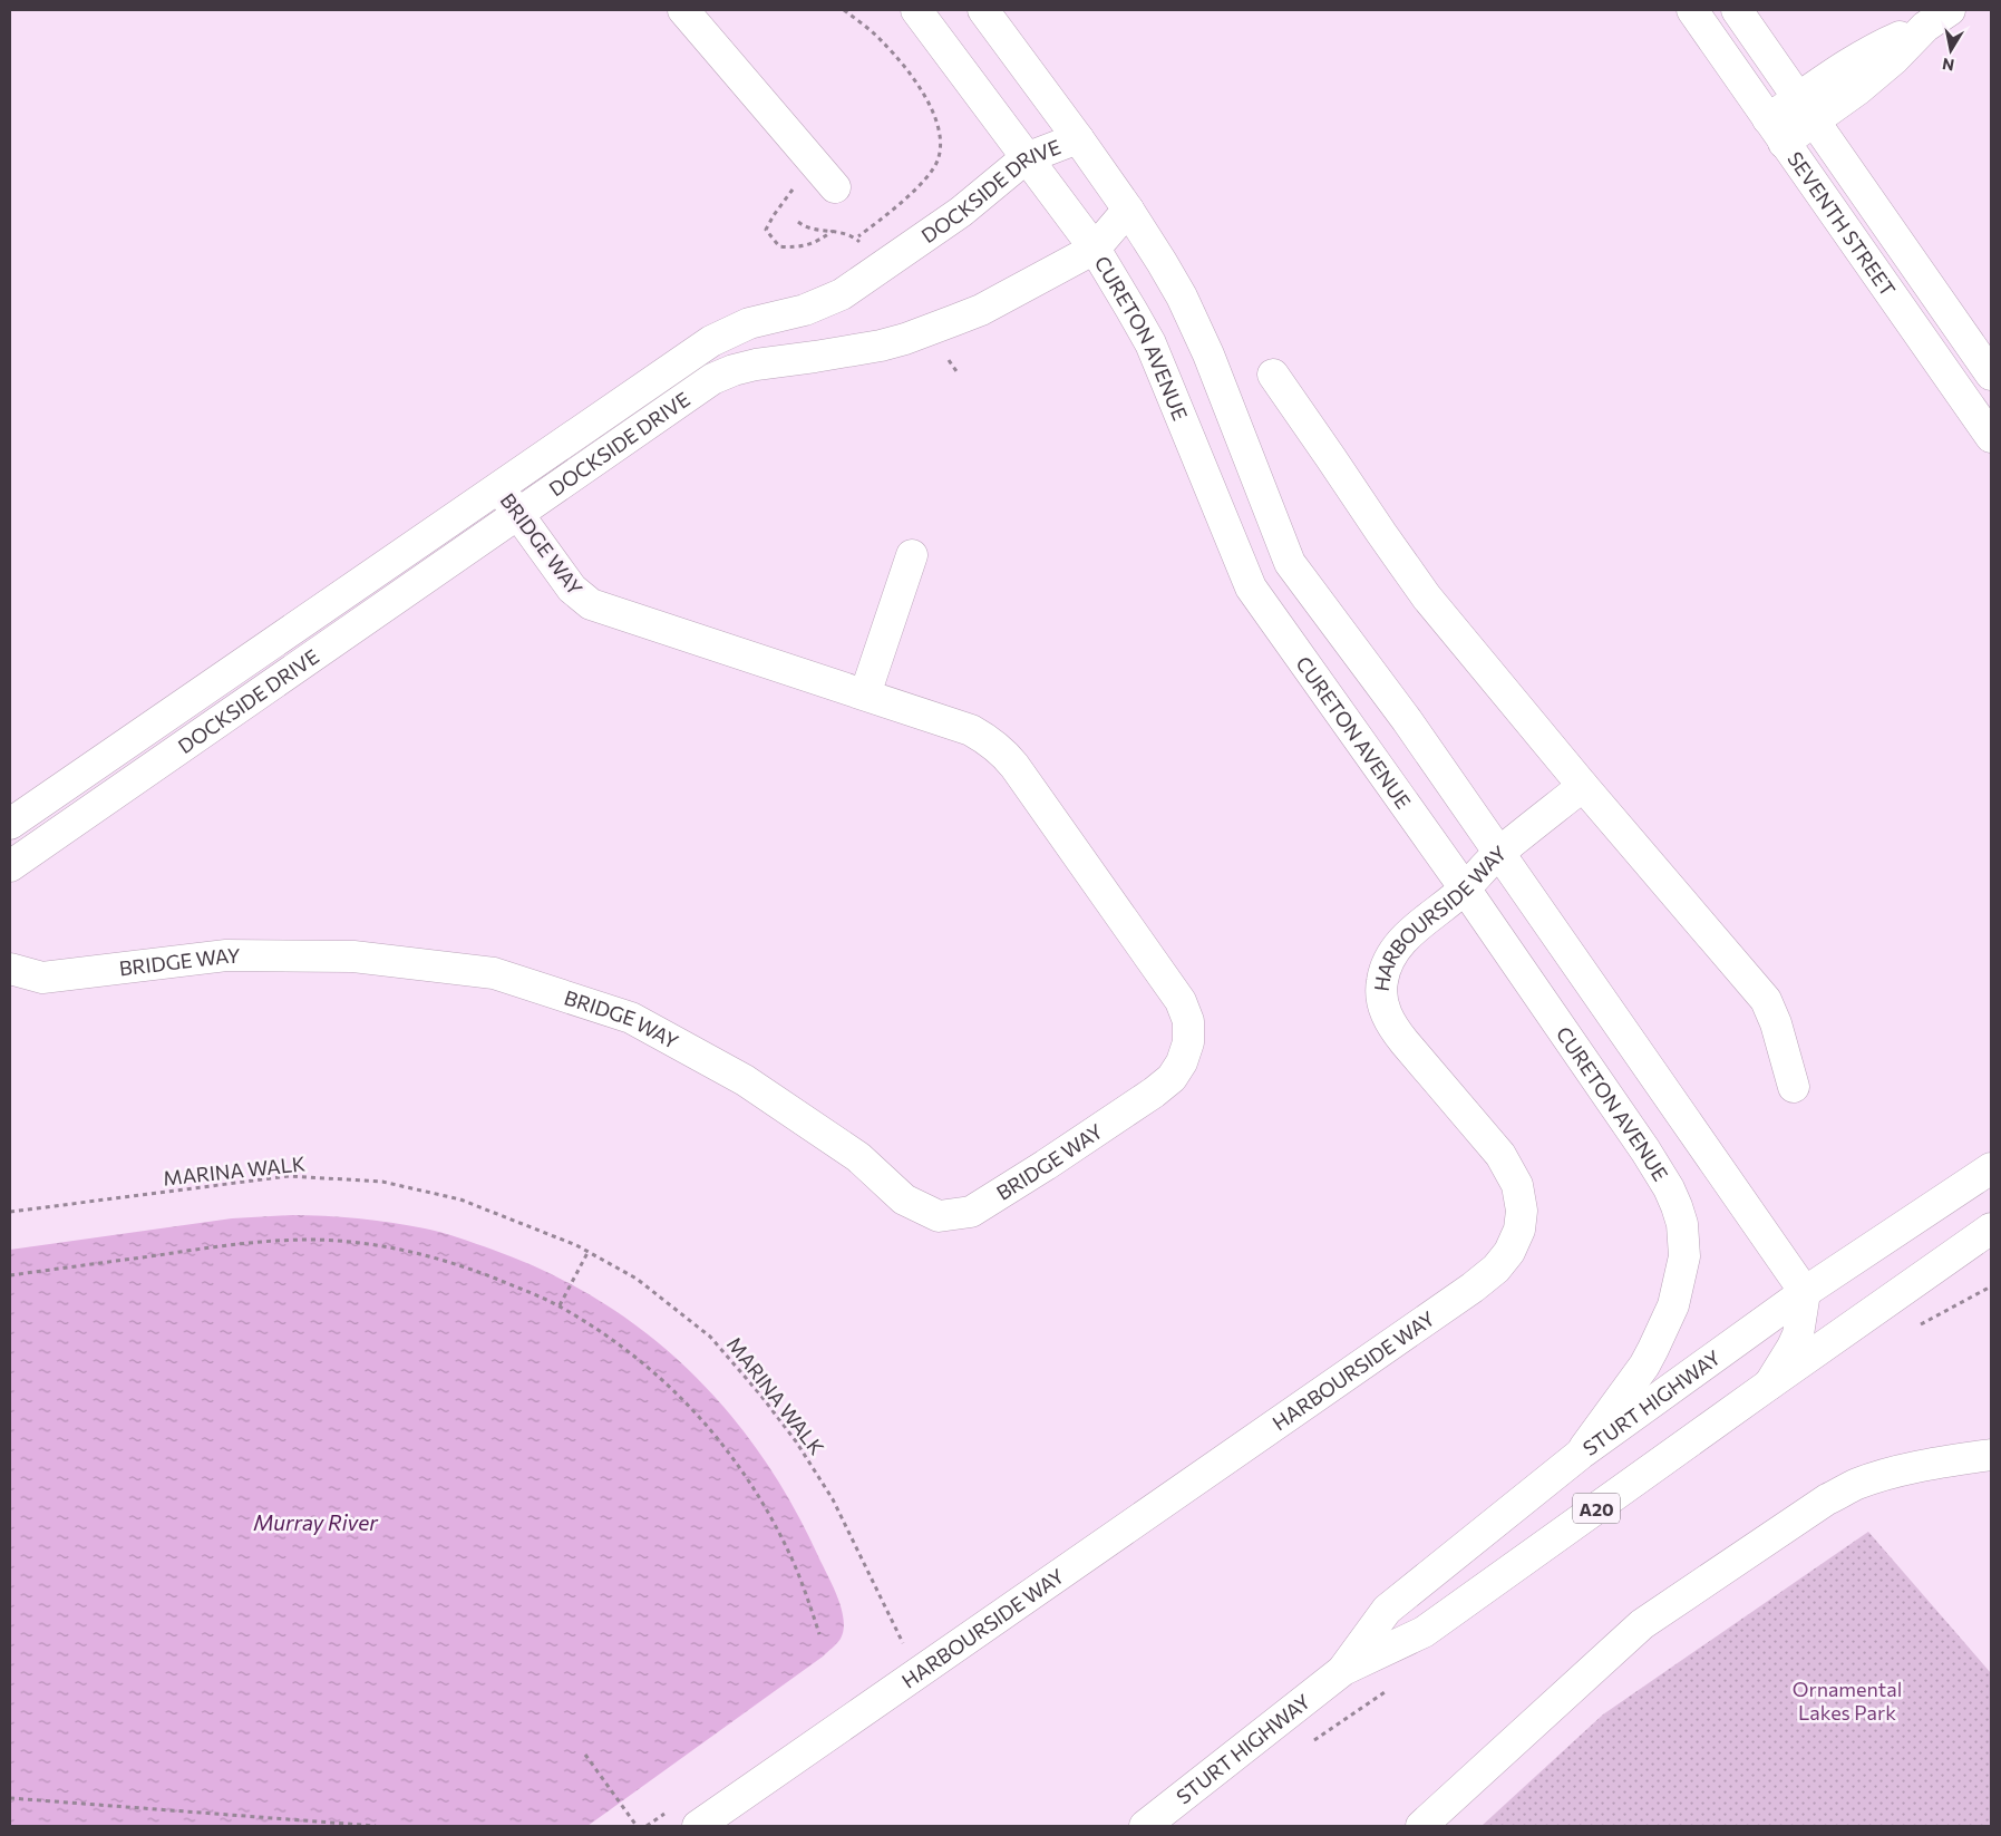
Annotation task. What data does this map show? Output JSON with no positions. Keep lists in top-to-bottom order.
{
  "streets": {
    "main road": [
      "DOCKSIDE DRIVE",
      "SEVENTH STREET",
      "CURETON AVENUE",
      "BRIDGE WAY",
      "HARBOURSIDE WAY",
      "STURT HIGHWAY",
      "A20"
    ],
    "path": ["MARINA WALK"]
  },
  "crossings": [
    ["DOCKSIDE DRIVE", "CURETON AVENUE"],
    ["DOCKSIDE DRIVE", "BRIDGE WAY"],
    ["CURETON AVENUE", "HARBOURSIDE WAY"],
    ["CURETON AVENUE", "STURT HIGHWAY"]
  ],
  "water": ["Murray River"],
  "parks": ["Ornamental Lakes Park"],
  "north": "bottom"
}
